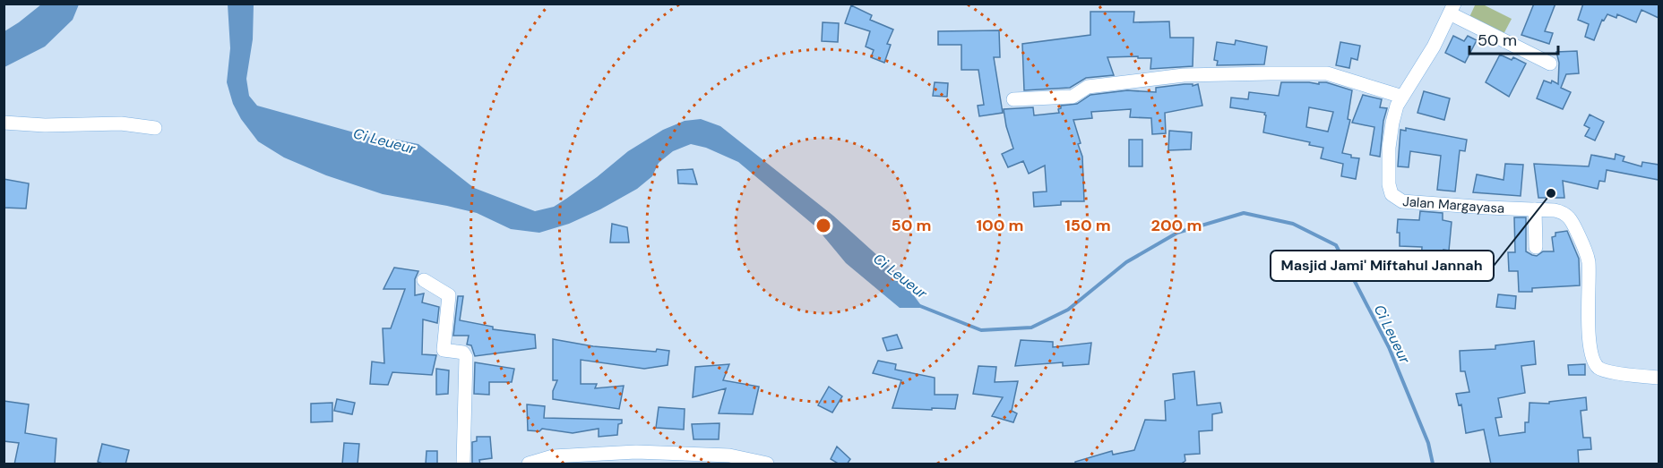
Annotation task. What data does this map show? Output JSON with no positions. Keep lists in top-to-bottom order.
{
  "streets": {
    "street": ["Jalan Margayasa"]
  },
  "water": ["Ci Leueur"],
  "places": ["Masjid Jami' Miftahul Jannah"],
  "scale_bar": "50 m",
  "rings": [
    "50 m",
    "100 m",
    "150 m",
    "200 m"
  ]
}
